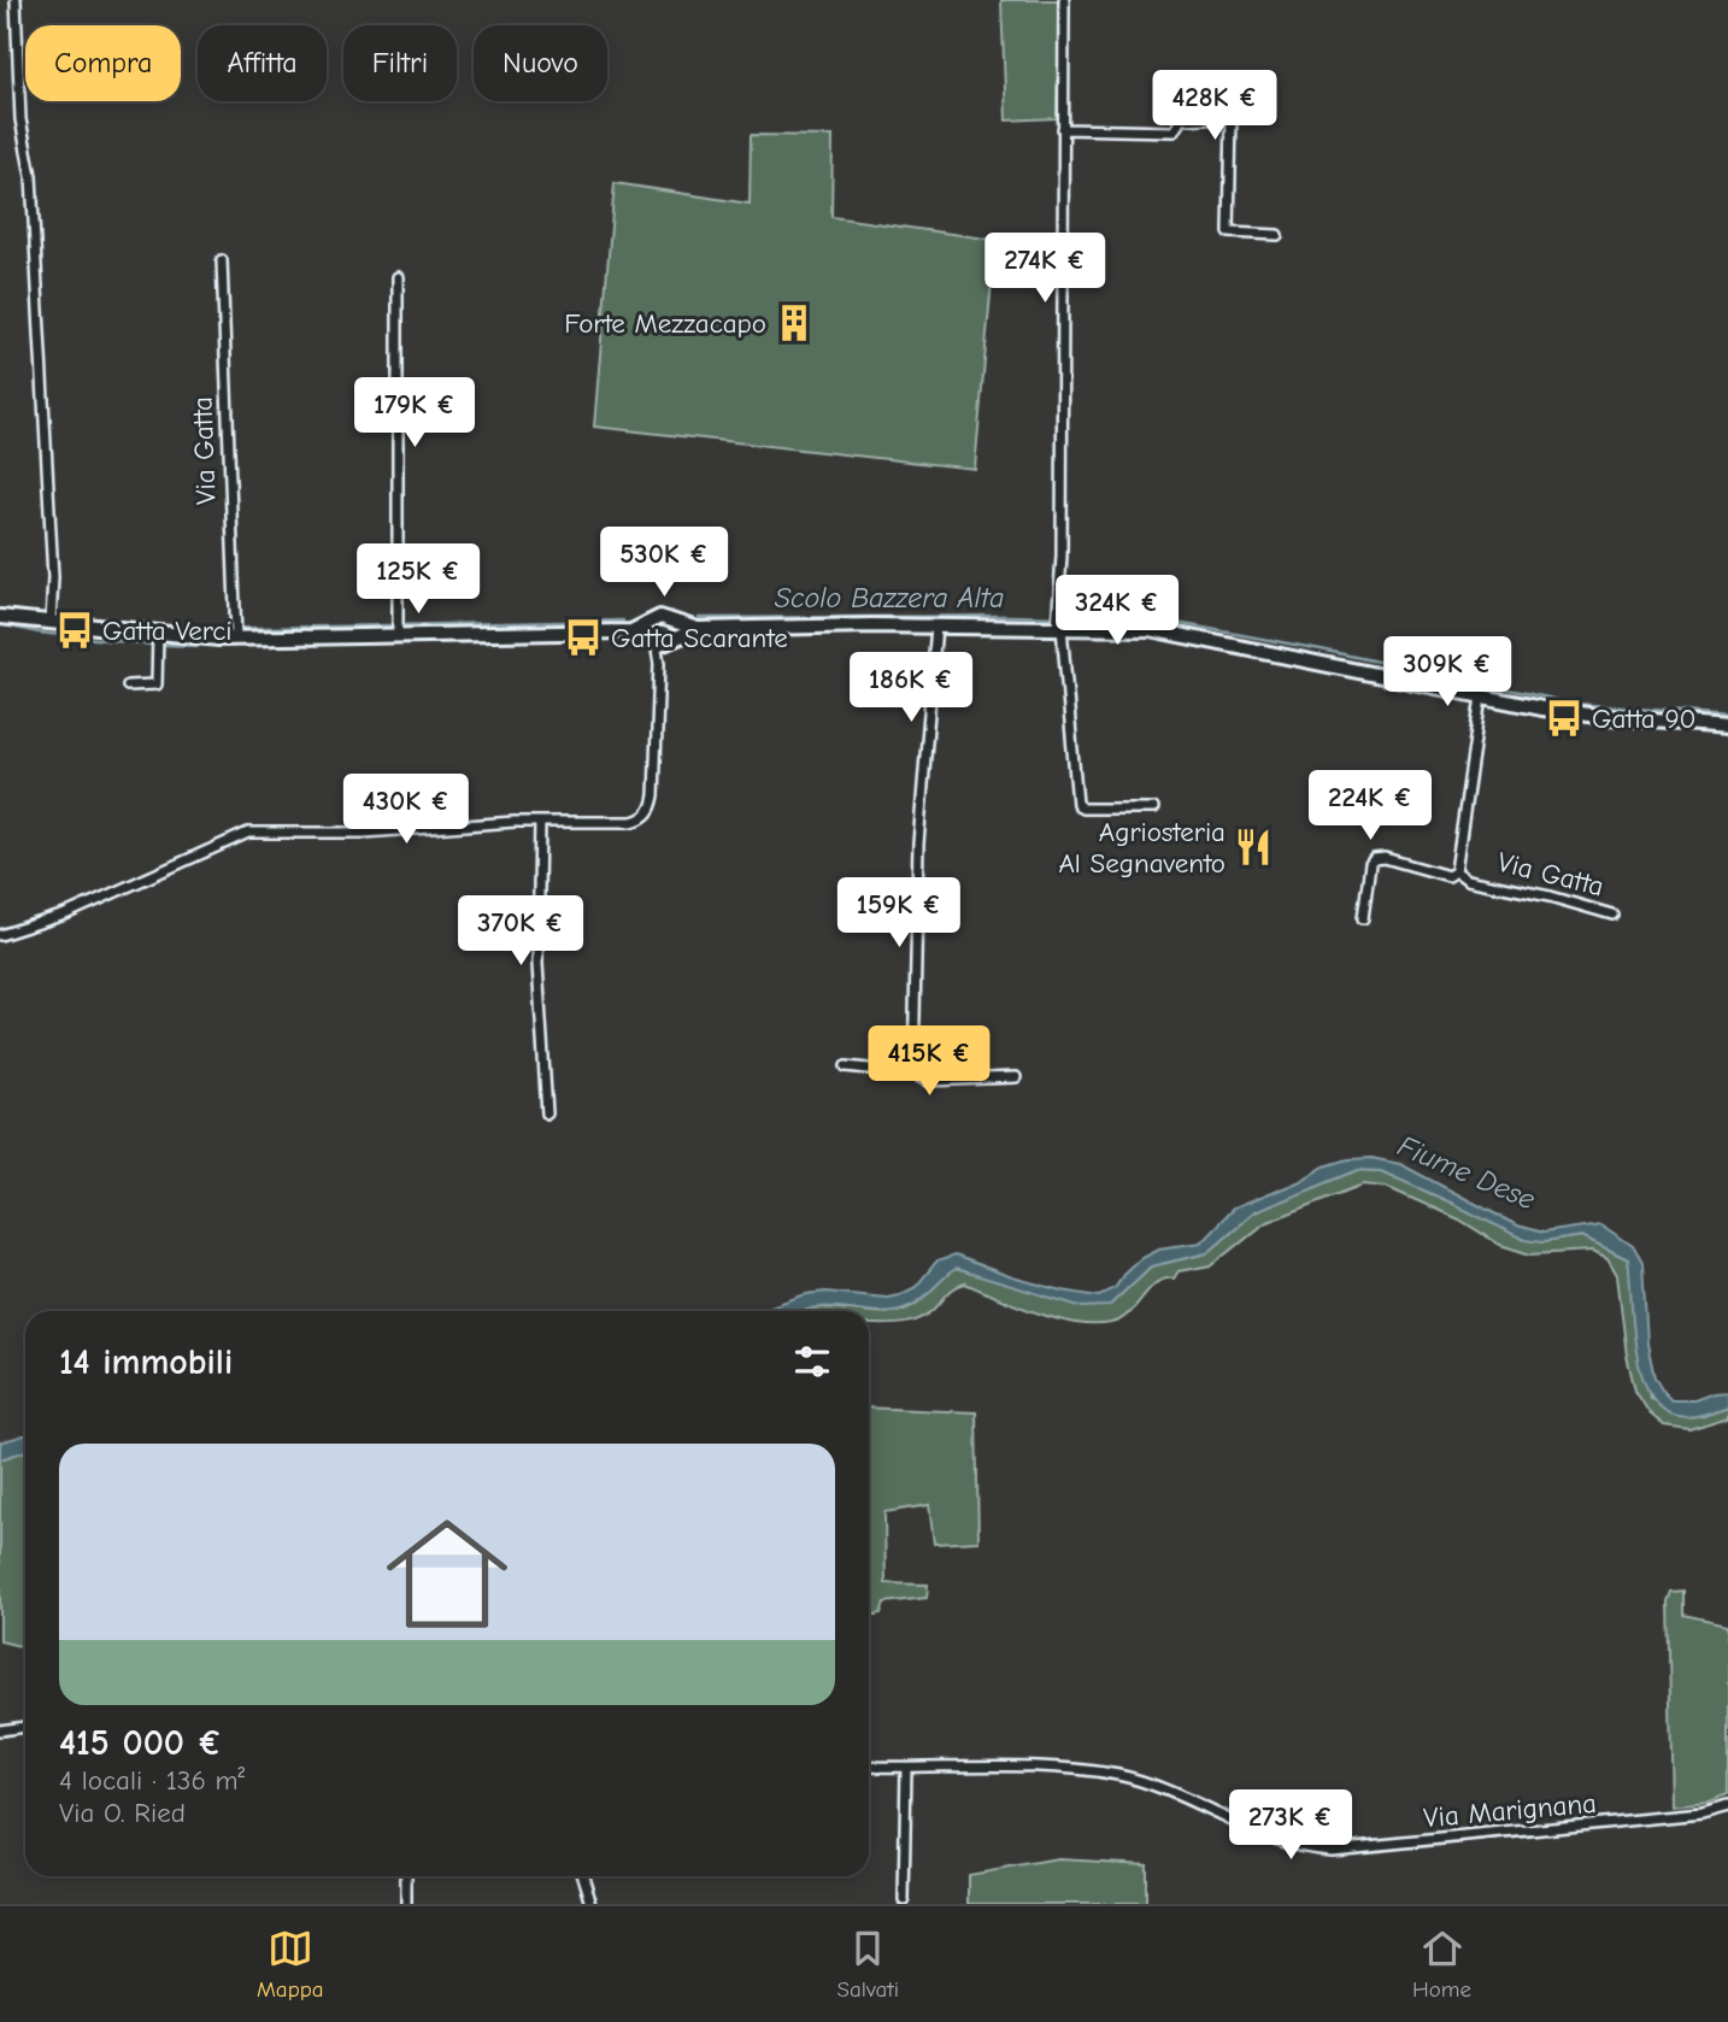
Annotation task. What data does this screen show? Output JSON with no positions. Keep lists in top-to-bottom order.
{
  "streets": {
    "street": ["Via Gatta", "Via Marignana"]
  },
  "water": ["Scolo Bazzera Alta", "Fiume Dese"],
  "places": {
    "building": ["Forte Mezzacapo"],
    "bus stop": ["Gatta Verci", "Gatta Scarante", "Gatta 90"],
    "restaurant": ["Agriosteria Al Segnavento"]
  },
  "page": {
    "chip": [
      "Compra",
      "Affitta",
      "Filtri",
      "Nuovo"
    ],
    "price": [
      "428K €",
      "274K €",
      "179K €",
      "530K €",
      "125K €",
      "324K €",
      "309K €",
      "186K €",
      "224K €",
      "430K €",
      "159K €",
      "370K €",
      "415K €",
      "273K €"
    ],
    "heading": "14 immobili",
    "list": [
      {
        "name": "415 000 €",
        "note": "4 locali · 136 m² · Via O. Ried"
      }
    ],
    "tabs": ["Mappa", "Salvati", "Home"]
  }
}
